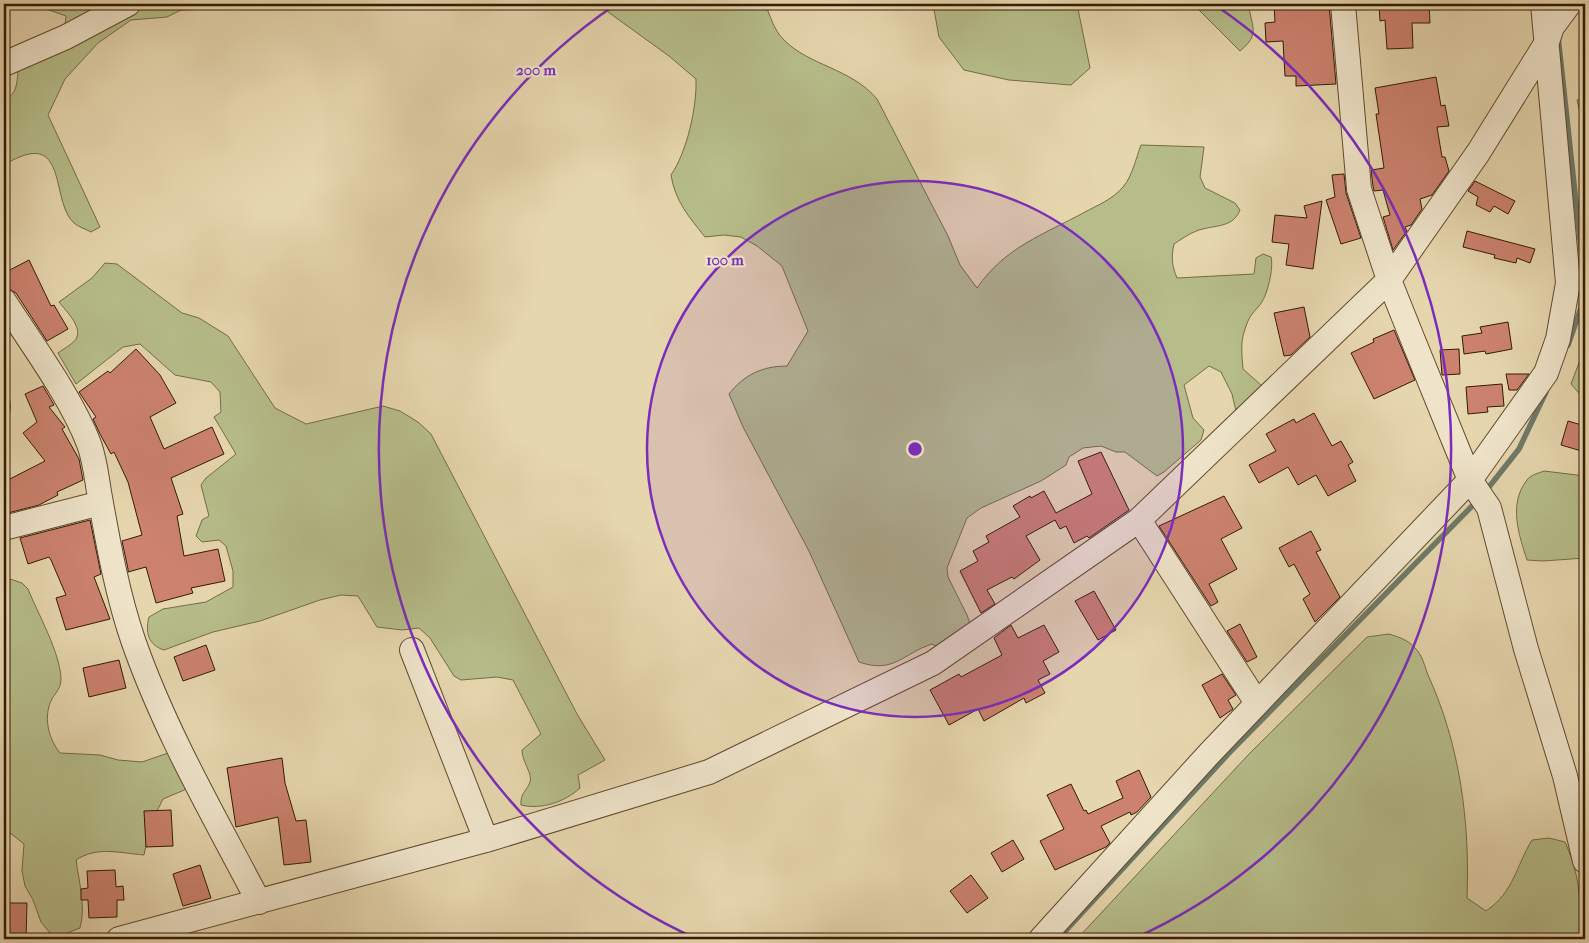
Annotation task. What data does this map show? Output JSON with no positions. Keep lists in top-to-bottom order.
{
  "rings": ["200 m", "100 m"]
}
